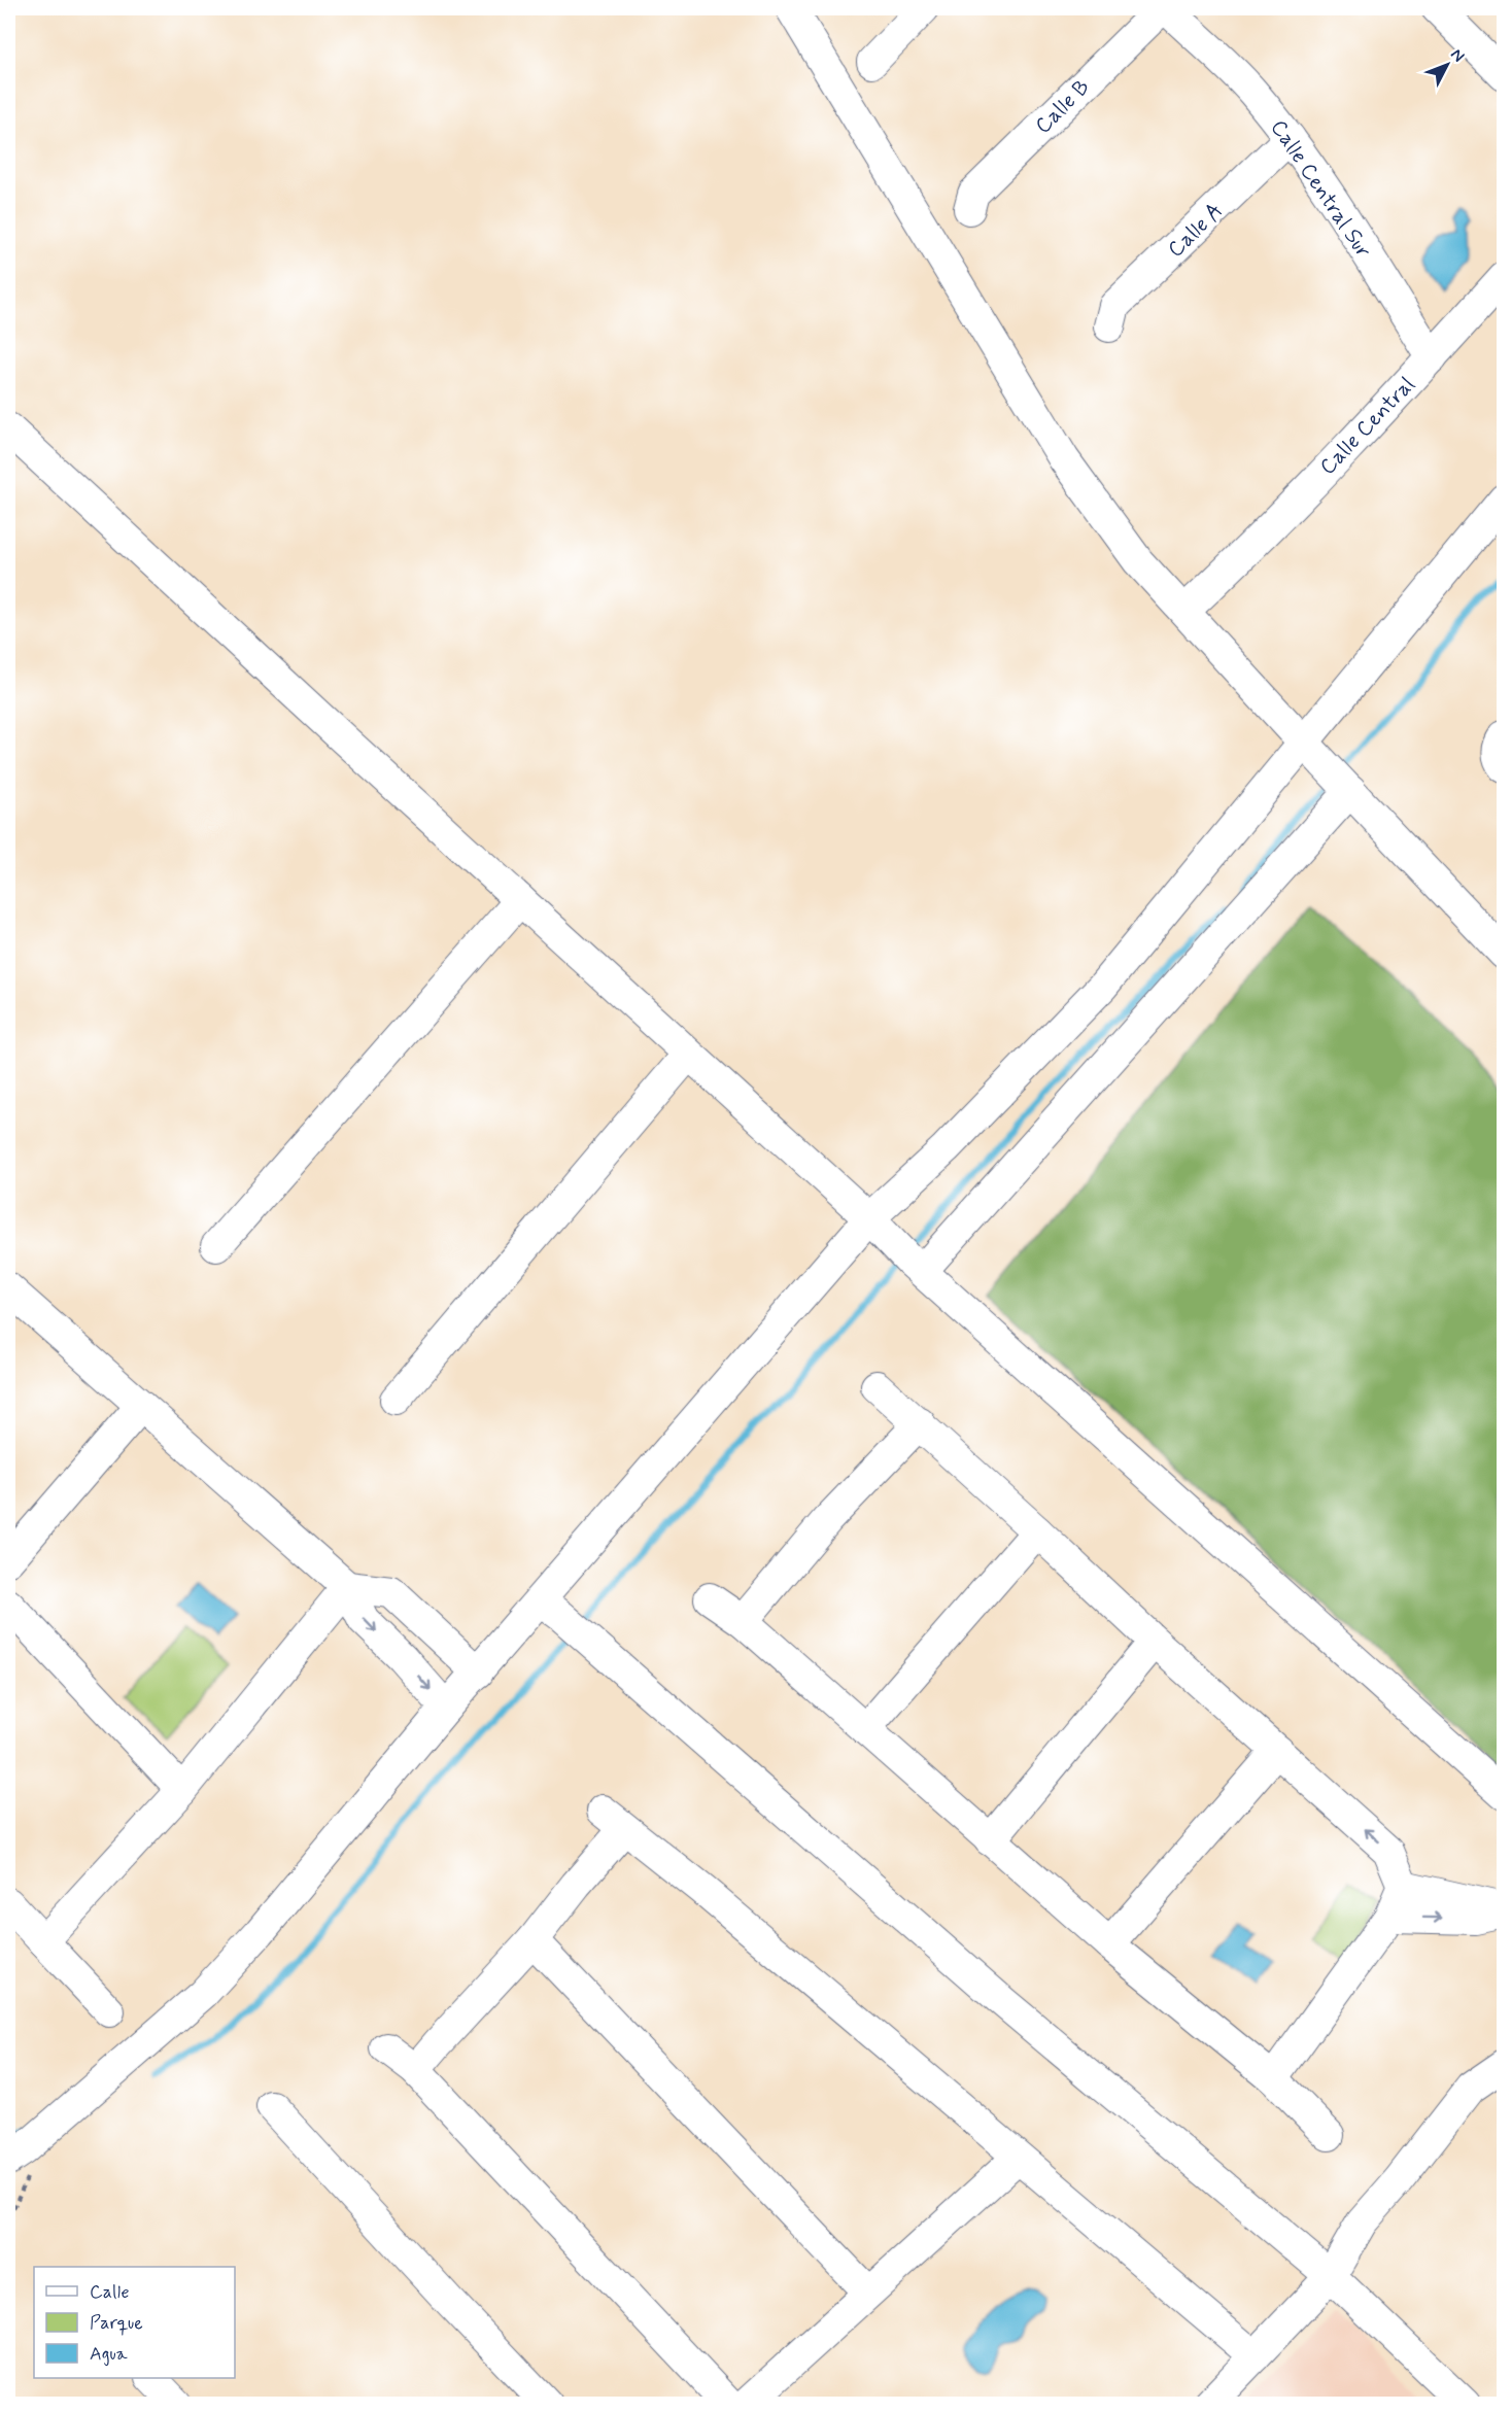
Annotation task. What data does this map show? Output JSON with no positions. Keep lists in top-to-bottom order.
{
  "streets": {
    "street": [
      "Calle B",
      "Calle Central Sur",
      "Calle A",
      "Calle Central"
    ]
  },
  "crossings": [
    ["Calle B", "Calle Central Sur"],
    ["Calle Central Sur", "Calle A"],
    ["Calle Central Sur", "Calle Central"]
  ],
  "legend": ["Calle", "Parque", "Agua"],
  "north": "top right"
}
